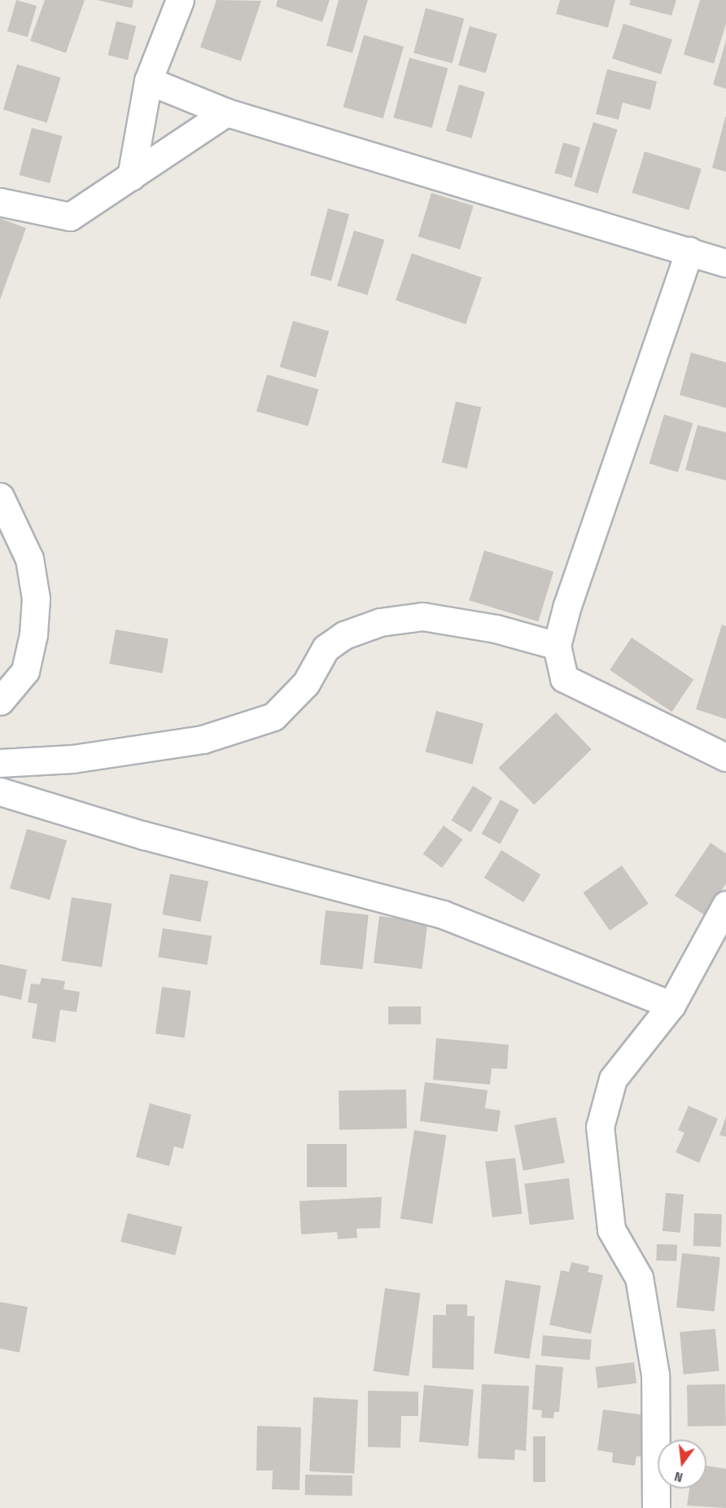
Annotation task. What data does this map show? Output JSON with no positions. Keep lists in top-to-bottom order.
{
  "north": "bottom"
}
